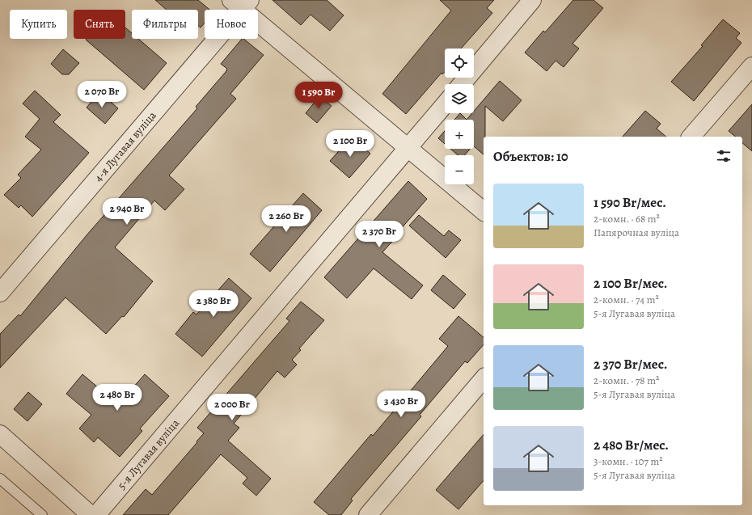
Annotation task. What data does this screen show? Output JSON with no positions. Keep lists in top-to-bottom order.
{
  "streets": {
    "street": ["4-я Лугавая вуліца", "5-я Лугавая вуліца"]
  },
  "page": {
    "chip": [
      "Купить",
      "Снять",
      "Фильтры",
      "Новое"
    ],
    "map_buttons": ["+", "−"],
    "price": [
      "2 070 Br",
      "1 590 Br",
      "2 100 Br",
      "2 940 Br",
      "2 260 Br",
      "2 370 Br",
      "2 380 Br",
      "2 480 Br",
      "3 430 Br",
      "2 000 Br"
    ],
    "heading": "Объектов: 10",
    "list": [
      {
        "name": "1 590 Br/мес.",
        "note": "2-комн. · 68 m² · Папярочная вуліца"
      },
      {
        "name": "2 100 Br/мес.",
        "note": "2-комн. · 74 m² · 5-я Лугавая вуліца"
      },
      {
        "name": "2 370 Br/мес.",
        "note": "2-комн. · 78 m² · 5-я Лугавая вуліца"
      },
      {
        "name": "2 480 Br/мес.",
        "note": "3-комн. · 107 m² · 5-я Лугавая вуліца"
      }
    ]
  }
}
